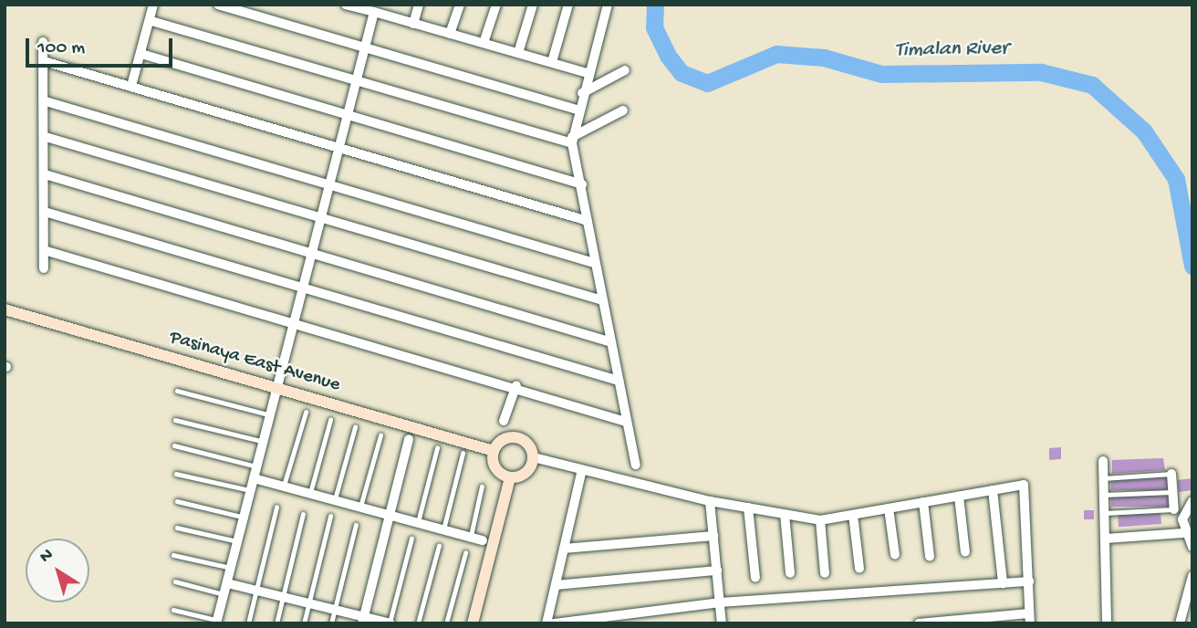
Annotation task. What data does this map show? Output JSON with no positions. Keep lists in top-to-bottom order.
{
  "streets": {
    "street": ["Pasinaya East Avenue"]
  },
  "water": ["Timalan River"],
  "scale_bar": "100 m",
  "north": "top left"
}
